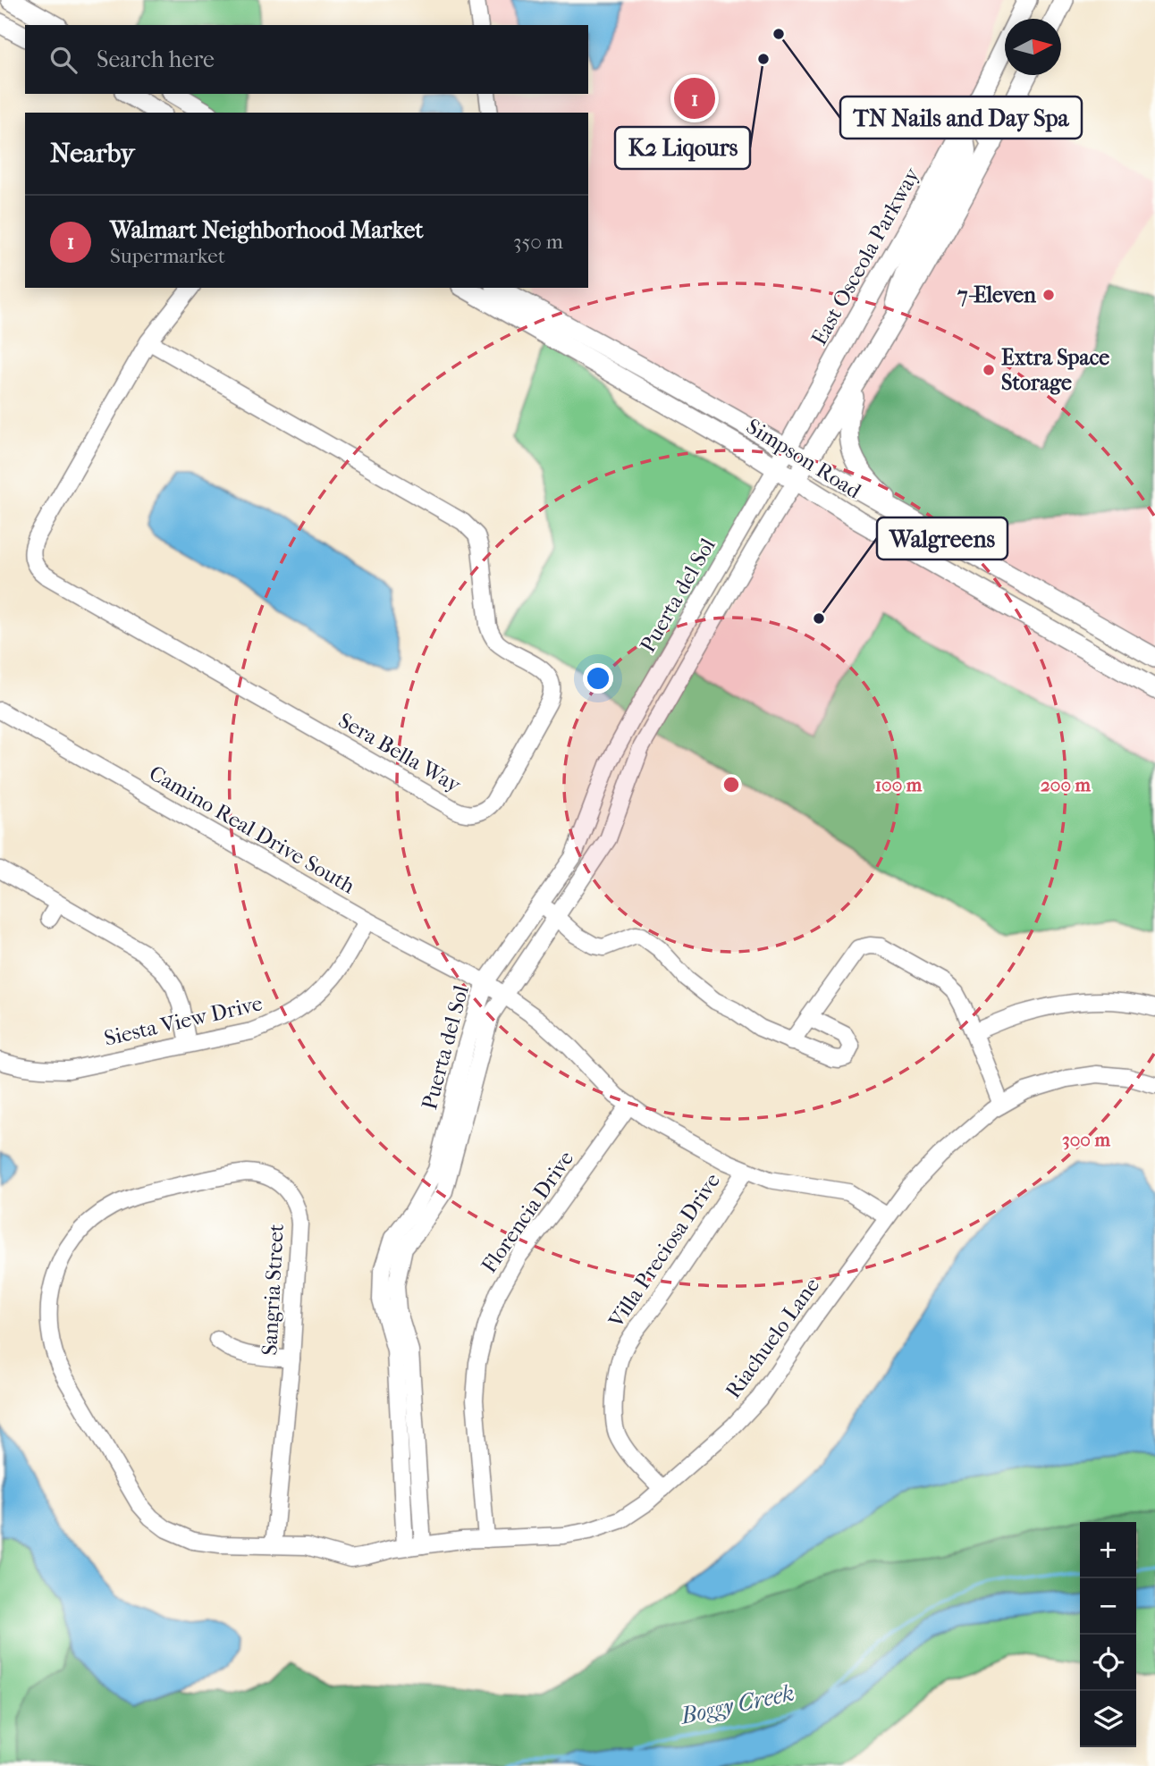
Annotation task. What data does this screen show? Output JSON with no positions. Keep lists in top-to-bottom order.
{
  "streets": {
    "main road": ["East Osceola Parkway", "Simpson Road"],
    "street": [
      "Puerta del Sol",
      "Sera Bella Way",
      "Camino Real Drive South",
      "Siesta View Drive",
      "Florencia Drive",
      "Villa Preciosa Drive",
      "Sangria Street",
      "Riachuelo Lane"
    ]
  },
  "crossings": [
    ["East Osceola Parkway", "Simpson Road"],
    ["East Osceola Parkway", "Puerta del Sol"],
    ["Simpson Road", "Puerta del Sol"],
    ["Puerta del Sol", "Camino Real Drive South"],
    ["Puerta del Sol", "Riachuelo Lane"],
    ["Camino Real Drive South", "Siesta View Drive"],
    ["Camino Real Drive South", "Florencia Drive"],
    ["Camino Real Drive South", "Villa Preciosa Drive"],
    ["Camino Real Drive South", "Riachuelo Lane"],
    ["Florencia Drive", "Riachuelo Lane"],
    ["Villa Preciosa Drive", "Riachuelo Lane"],
    ["Sangria Street", "Riachuelo Lane"]
  ],
  "water": ["Boggy Creek"],
  "places": [
    "TN Nails and Day Spa",
    "K2 Liqours",
    "7-Eleven",
    "Extra Space Storage",
    "Walgreens"
  ],
  "north": "right",
  "page": {
    "search": "Search here",
    "pins": "1",
    "heading": "Nearby",
    "list": [
      {
        "mark": "1",
        "name": "Walmart Neighborhood Market",
        "note": "Supermarket",
        "value": "350 m"
      }
    ],
    "map_buttons": ["+", "−"]
  },
  "rings": ["100 m", "200 m", "300 m"]
}
